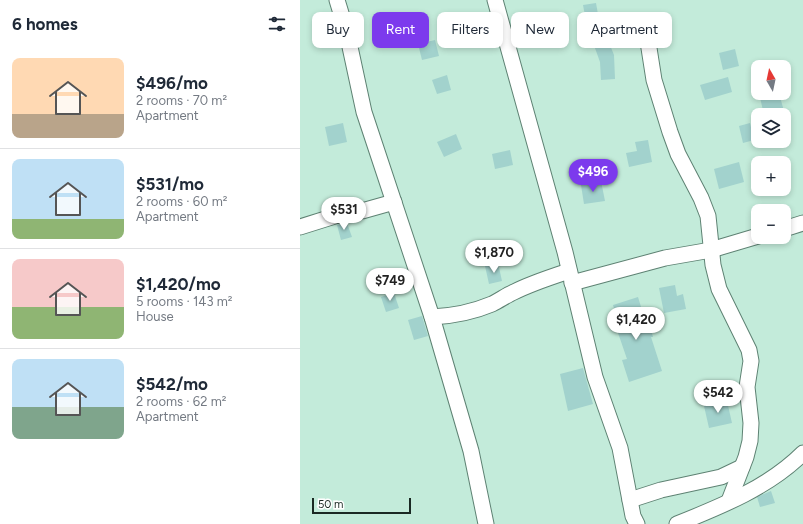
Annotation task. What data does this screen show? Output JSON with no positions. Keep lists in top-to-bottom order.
{
  "scale_bar": "50 m",
  "north": "top",
  "page": {
    "heading": "6 homes",
    "chip": [
      "Buy",
      "Rent",
      "Filters",
      "New",
      "Apartment"
    ],
    "list": [
      {
        "name": "$496/mo",
        "note": "2 rooms · 70 m² · Apartment"
      },
      {
        "name": "$531/mo",
        "note": "2 rooms · 60 m² · Apartment"
      },
      {
        "name": "$1,420/mo",
        "note": "5 rooms · 143 m² · House"
      },
      {
        "name": "$542/mo",
        "note": "2 rooms · 62 m² · Apartment"
      }
    ],
    "map_buttons": ["+", "−"],
    "price": [
      "$496",
      "$531",
      "$1,870",
      "$749",
      "$1,420",
      "$542"
    ],
    "scale": "50 m"
  }
}
